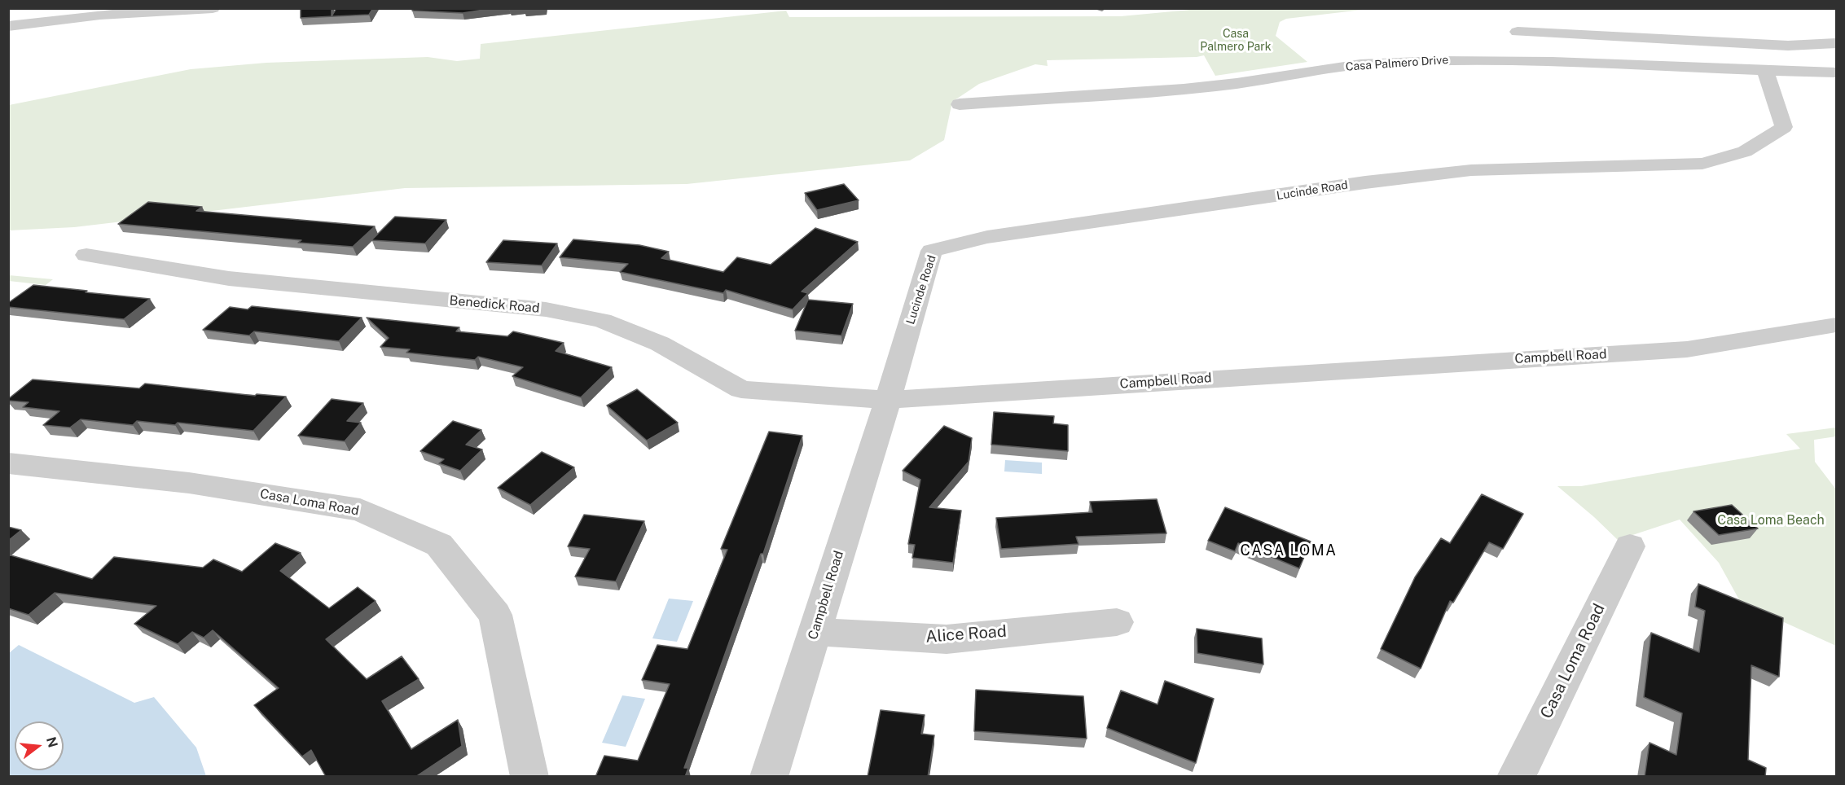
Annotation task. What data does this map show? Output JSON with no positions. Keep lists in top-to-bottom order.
{
  "streets": {
    "street": [
      "Casa Palmero Drive",
      "Lucinde Road",
      "Benedick Road",
      "Campbell Road",
      "Casa Loma Road",
      "Alice Road"
    ]
  },
  "crossings": [
    ["Casa Palmero Drive", "Lucinde Road"],
    ["Lucinde Road", "Benedick Road"],
    ["Lucinde Road", "Campbell Road"],
    ["Benedick Road", "Campbell Road"],
    ["Campbell Road", "Alice Road"]
  ],
  "districts": ["CASA LOMA"],
  "parks": ["Casa Palmero Park", "Casa Loma Beach"],
  "north": "right"
}
